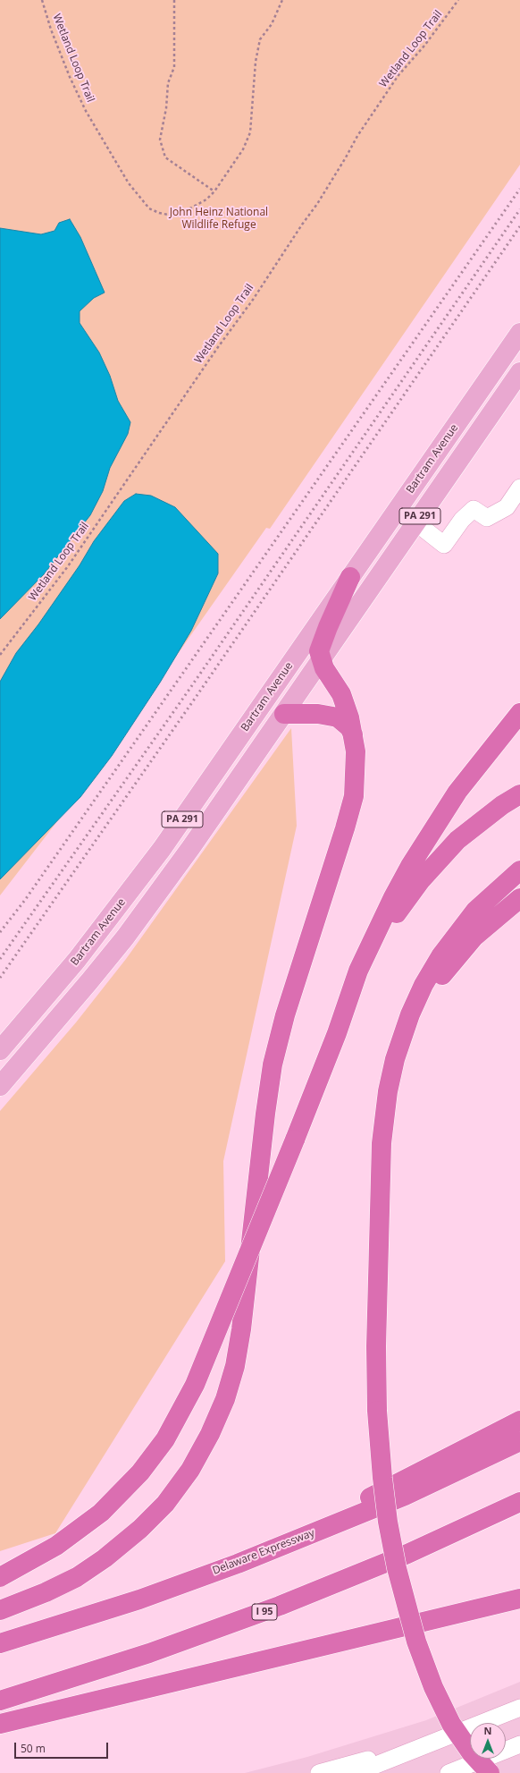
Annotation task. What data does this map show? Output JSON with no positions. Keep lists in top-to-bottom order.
{
  "streets": {
    "highway": ["Delaware Expressway", "I 95"],
    "main road": ["Bartram Avenue", "PA 291"],
    "path": ["Wetland Loop Trail"]
  },
  "parks": ["John Heinz National Wildlife Refuge"],
  "scale_bar": "50 m",
  "north": "top"
}
